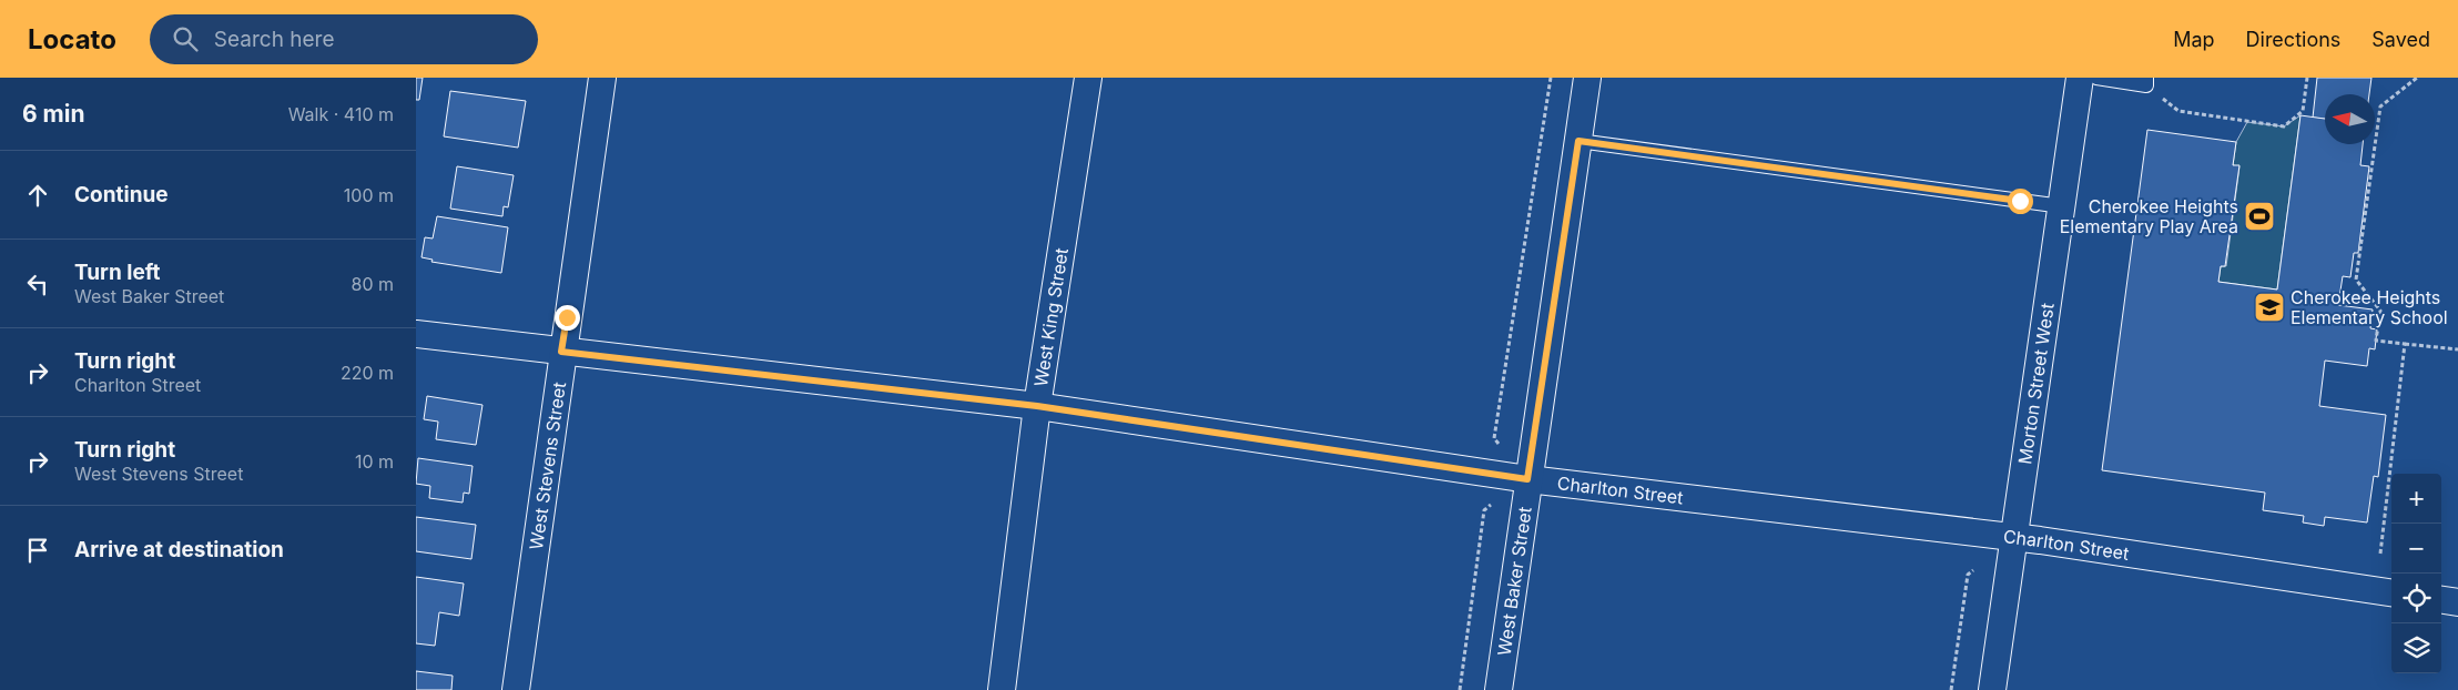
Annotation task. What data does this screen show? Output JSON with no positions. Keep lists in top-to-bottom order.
{
  "streets": {
    "street": [
      "West King Street",
      "Morton Street West",
      "West Stevens Street",
      "Charlton Street",
      "West Baker Street"
    ]
  },
  "crossings": [
    ["West King Street", "Charlton Street"],
    ["Morton Street West", "Charlton Street"],
    ["West Stevens Street", "Charlton Street"],
    ["Charlton Street", "West Baker Street"]
  ],
  "places": {
    "sports": ["Cherokee Heights Elementary Play Area"],
    "school or university": ["Cherokee Heights Elementary School"]
  },
  "north": "left",
  "page": {
    "header": "Locato",
    "search": "Search here",
    "nav": ["Map", "Directions", "Saved"],
    "heading": ["6 min", "Walk · 410 m"],
    "list": [
      ["Continue", "100 m"],
      ["Turn left", "West Baker Street", "80 m"],
      ["Turn right", "Charlton Street", "220 m"],
      ["Turn right", "West Stevens Street", "10 m"],
      "Arrive at destination"
    ],
    "map_buttons": ["+", "−"]
  }
}
